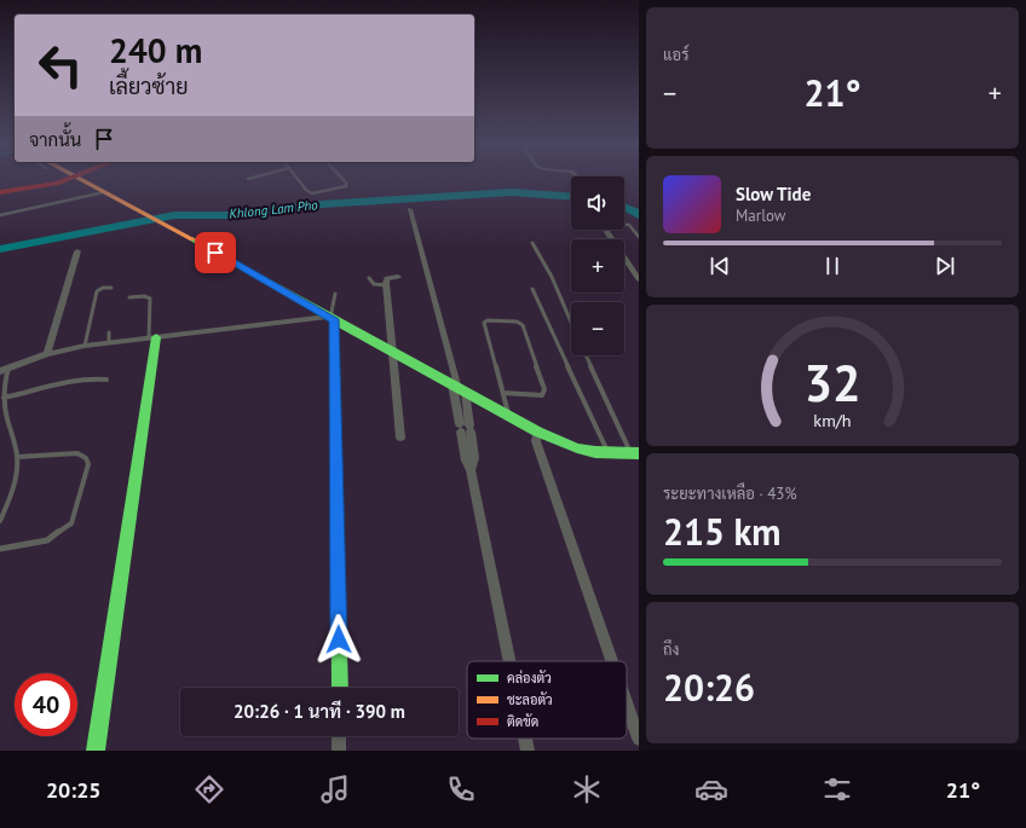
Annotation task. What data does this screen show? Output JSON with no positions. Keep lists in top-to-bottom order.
{
  "water": ["Khlong Lam Pho"],
  "legend": ["คล่องตัว", "ชะลอตัว", "ติดขัด"],
  "page": {
    "tile": [
      "แอร์",
      ["ระยะทางเหลือ · 43%", "215 km"],
      ["ถึง", "20:26"]
    ],
    "turn": ["240 m", "เลี้ยวซ้าย"],
    "heat": ["−", "21°", "+"],
    "then": "จากนั้น",
    "song": ["Slow Tide", "Marlow"],
    "map_buttons": ["+", "−"],
    "limit": "40",
    "trip": "20:26 · 1 นาที · 390 m",
    "tabs": ["20:25", "21°"],
    "gauge": ["32", "km/h"]
  }
}
